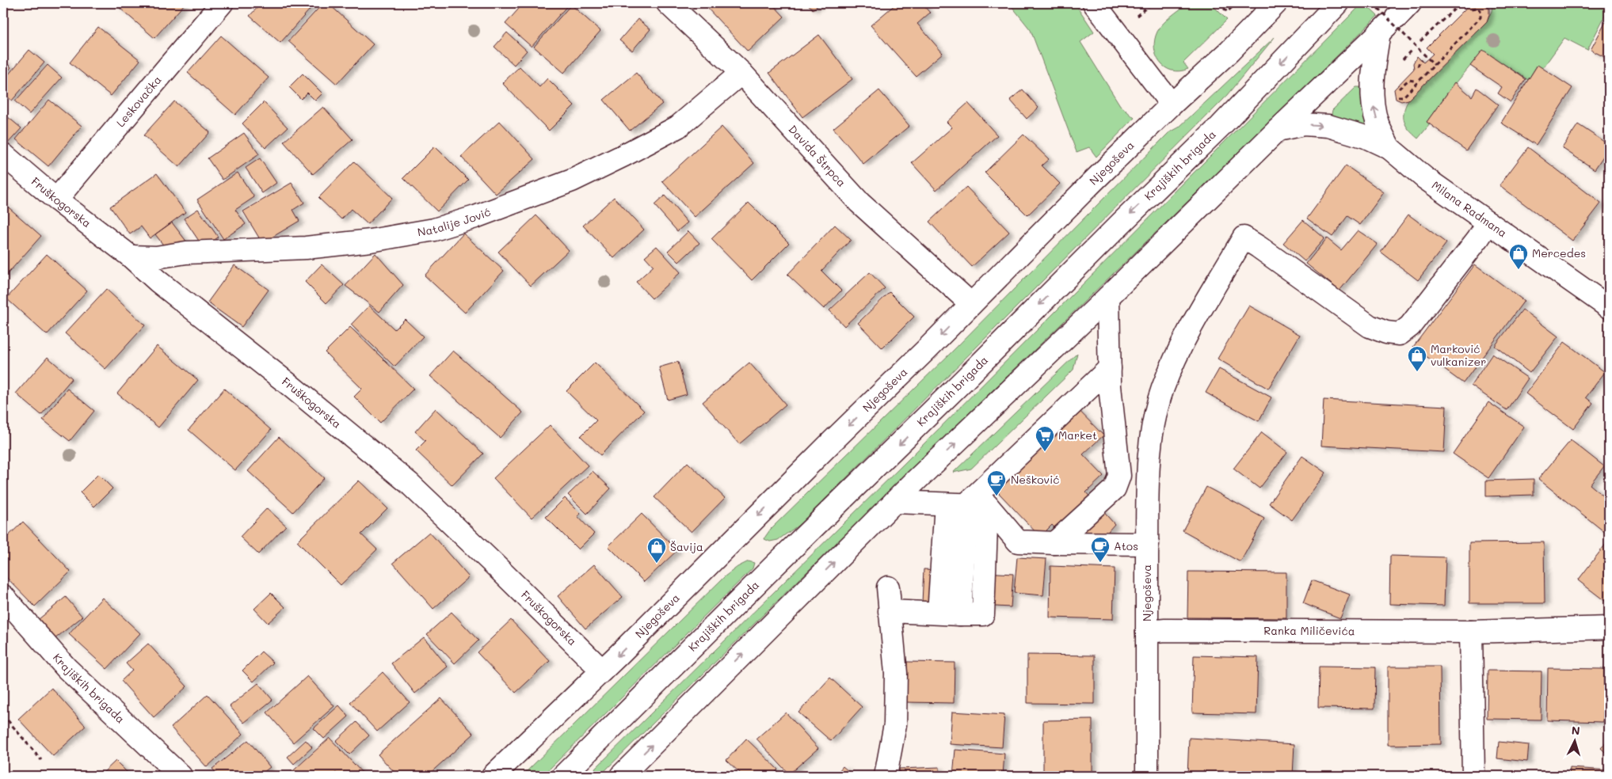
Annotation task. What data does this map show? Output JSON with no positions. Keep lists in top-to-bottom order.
{
  "streets": {
    "street": [
      "Leskovačka",
      "Davida Štrpca",
      "Njegoševa",
      "Krajiških brigada",
      "Fruškogorska",
      "Milana Radmana",
      "Natalije Jović",
      "Ranka Miličevića"
    ]
  },
  "crossings": [
    ["Leskovačka", "Fruškogorska"],
    ["Davida Štrpca", "Njegoševa"],
    ["Davida Štrpca", "Natalije Jović"],
    ["Njegoševa", "Fruškogorska"],
    ["Njegoševa", "Milana Radmana"],
    ["Njegoševa", "Ranka Miličevića"],
    ["Fruškogorska", "Natalije Jović"]
  ],
  "places": {
    "shop": ["Mercedes", "Marković vulkanizer", "Šavija"],
    "supermarket": ["Market"],
    "cafe": ["Nešković", "Atos"]
  },
  "north": "top"
}
